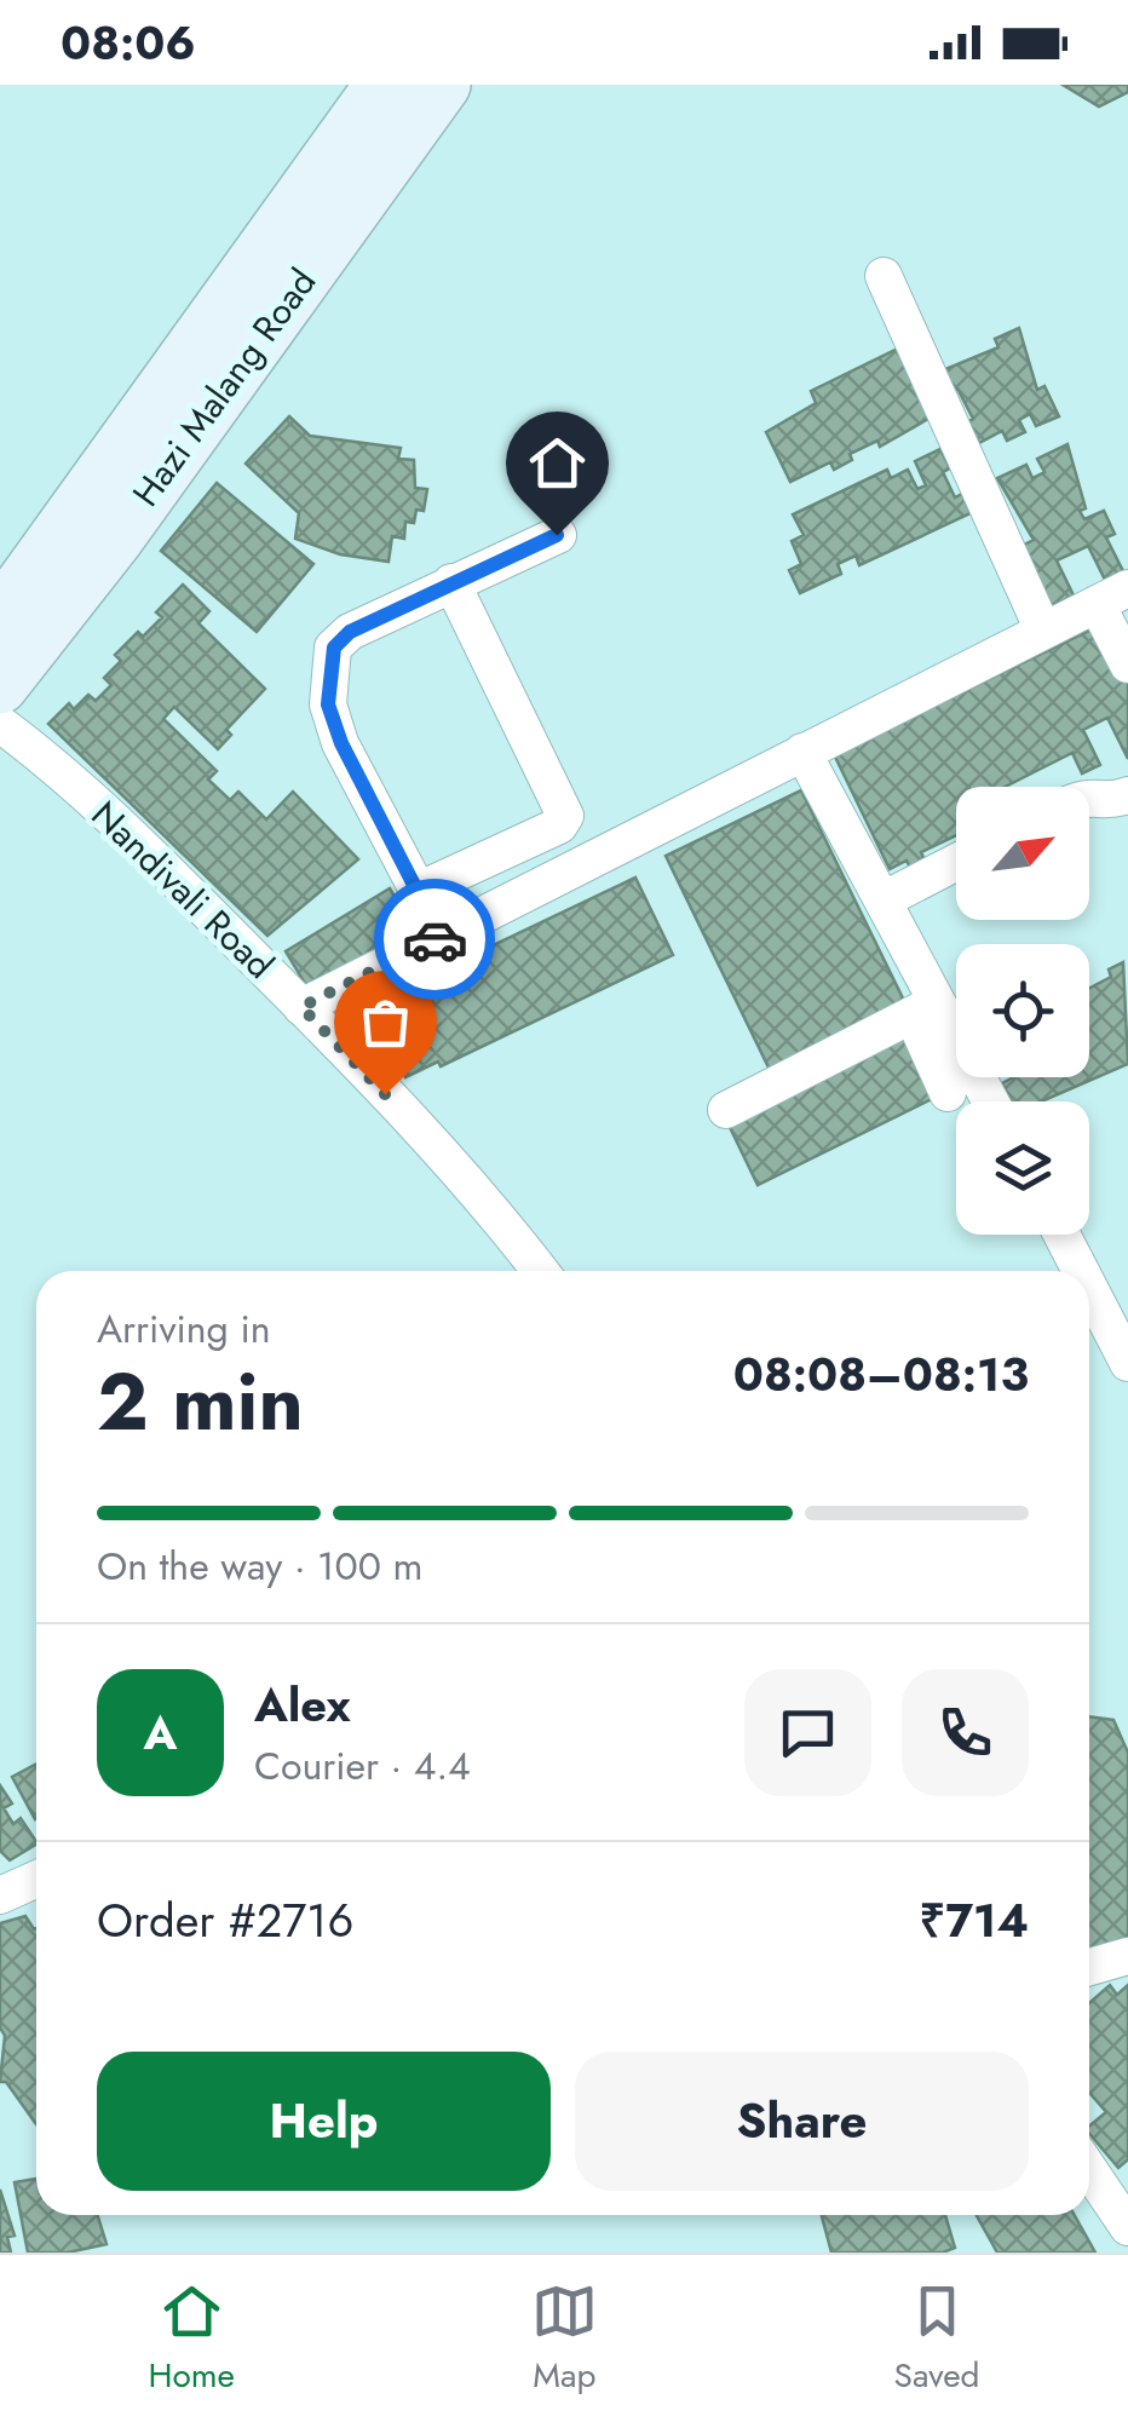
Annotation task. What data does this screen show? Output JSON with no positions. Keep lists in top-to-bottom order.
{
  "streets": {
    "main road": ["Hazi Malang Road"],
    "street": ["Nandivali Road"]
  },
  "north": "top right",
  "page": {
    "status": "08:06",
    "heading": ["2 min", "Arriving in", "08:08–08:13"],
    "panel": [
      "Alex",
      "Courier · 4.4",
      "Order #2716",
      "₹714"
    ],
    "bar": "On the way · 100 m",
    "round": "A",
    "buttons": ["Help", "Share"],
    "tabs": ["Home", "Map", "Saved"]
  }
}
